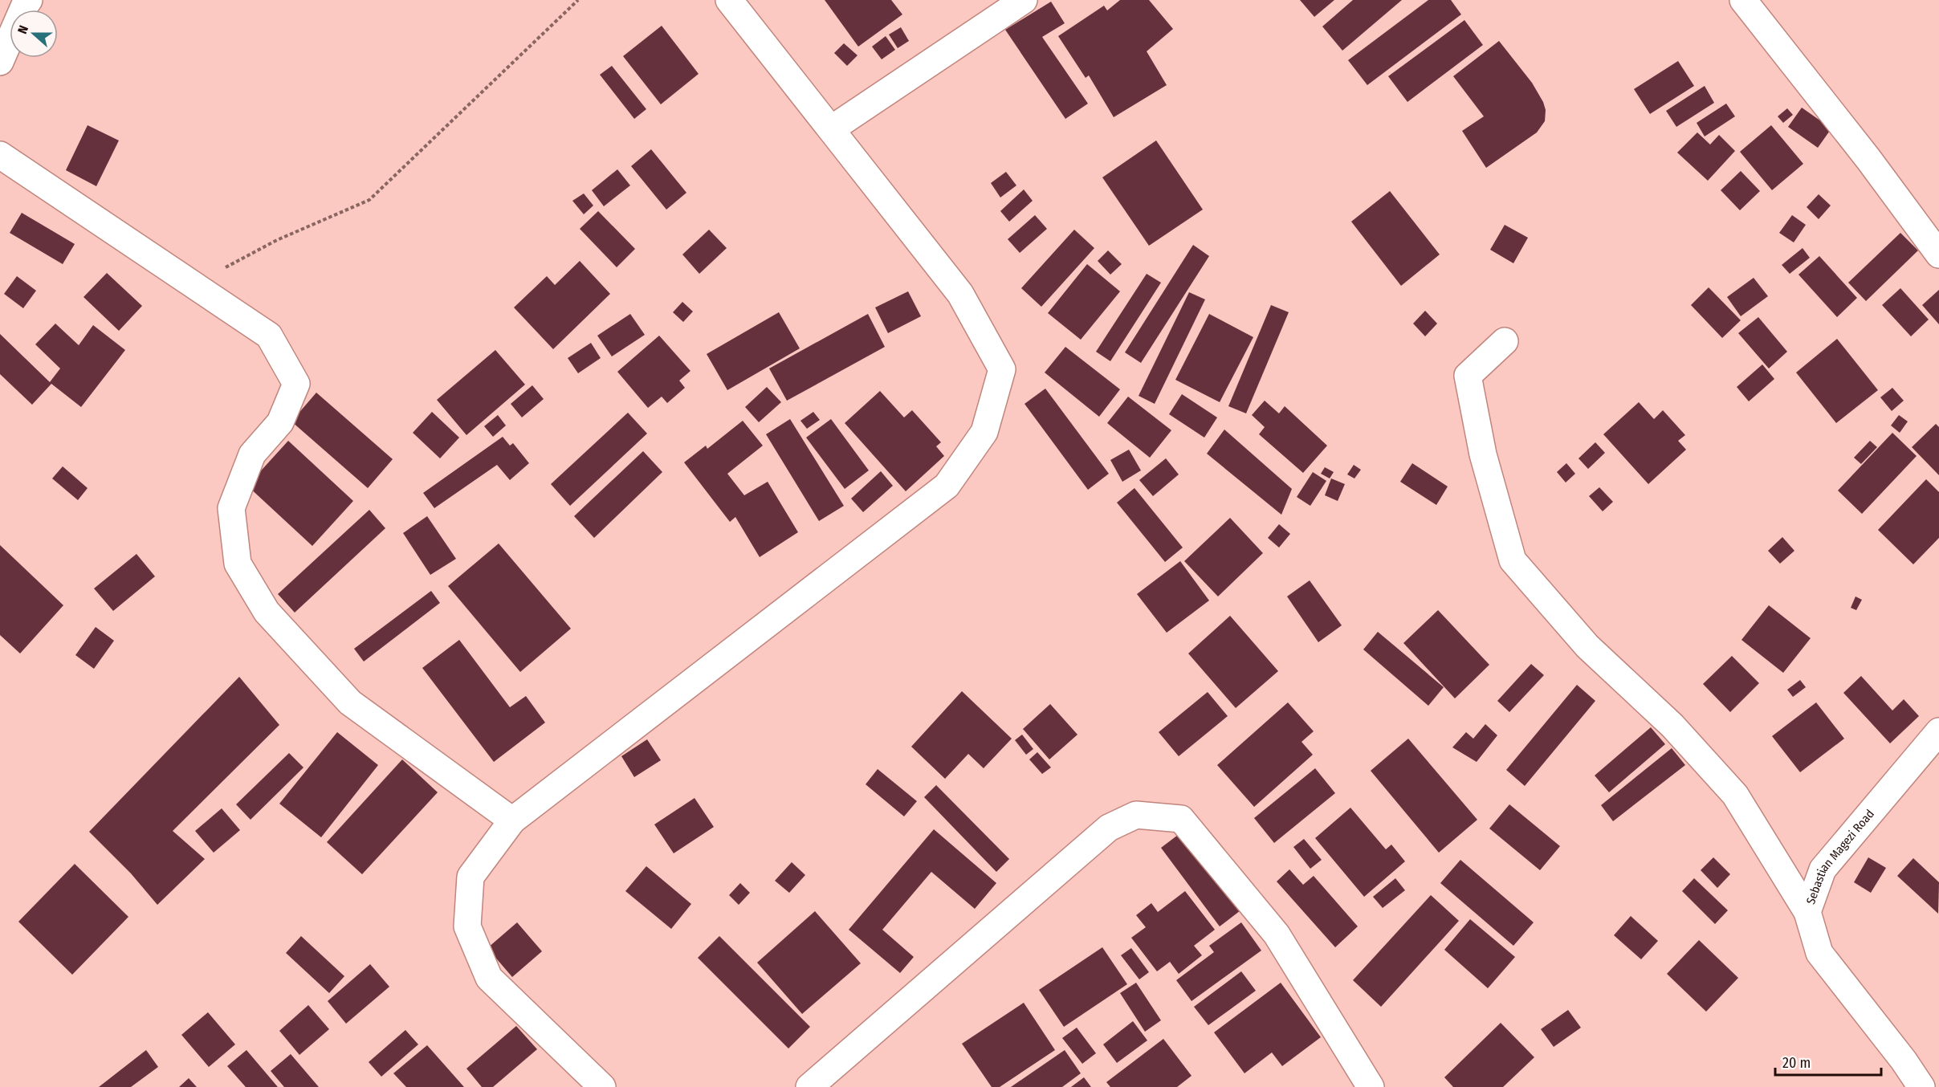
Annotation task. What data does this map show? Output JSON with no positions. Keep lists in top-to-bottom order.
{
  "streets": {
    "street": ["Sebastian Magezi Road"]
  },
  "scale_bar": "20 m",
  "north": "left"
}
